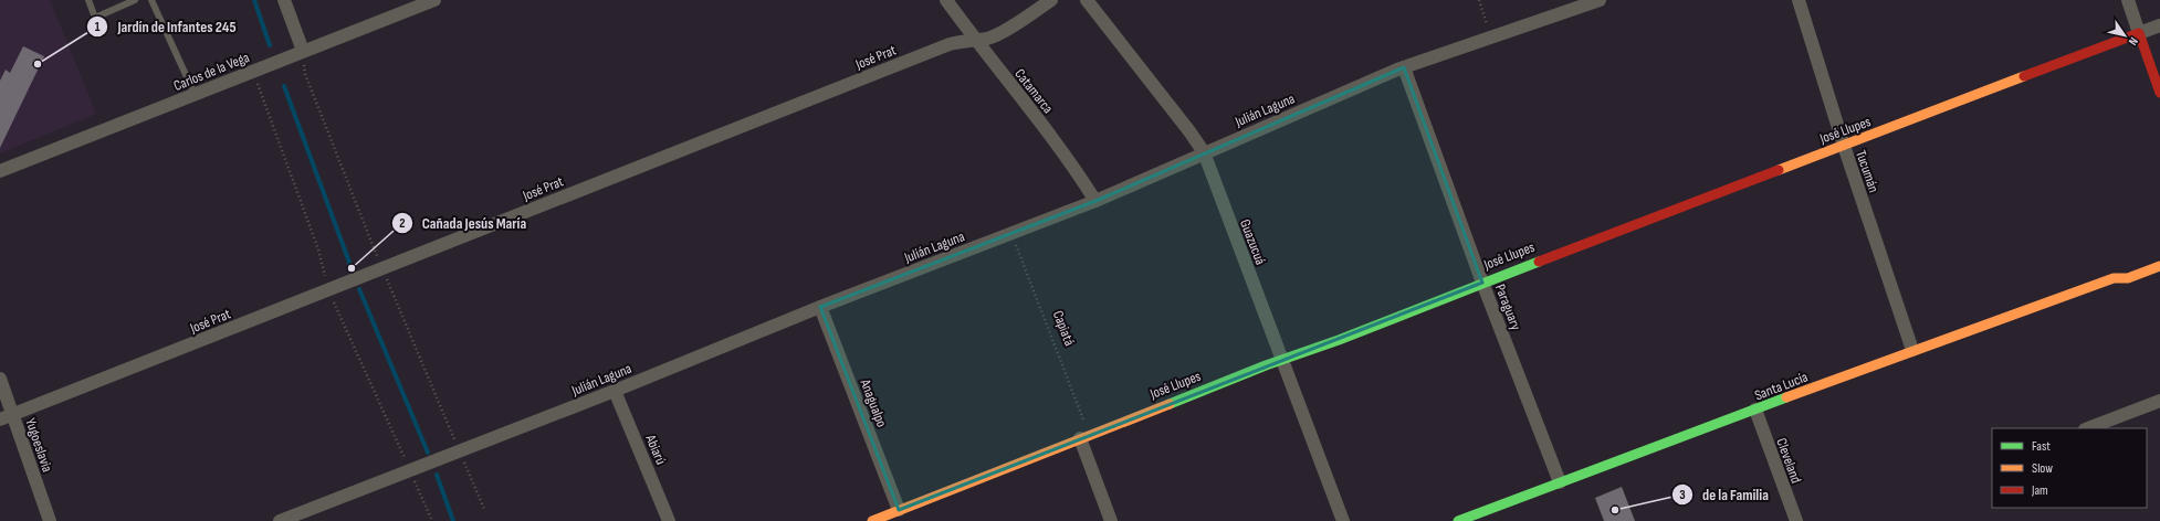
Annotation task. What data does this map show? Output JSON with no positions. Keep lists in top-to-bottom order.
{
  "streets": {
    "street": [
      "José Prat",
      "Carlos de la Vega",
      "Catamarca",
      "Julián Laguna",
      "José Llupes",
      "Tucumán",
      "Guazucuá",
      "Paraguary",
      "Santa Lucía",
      "Anagualpo",
      "Yugoeslavia",
      "Abiarú",
      "Cleveland"
    ],
    "path": ["Capiatá"]
  },
  "crossings": [
    ["José Prat", "Catamarca"],
    ["José Prat", "Yugoeslavia"],
    ["Catamarca", "Julián Laguna"],
    ["Julián Laguna", "Guazucuá"],
    ["Julián Laguna", "Paraguary"],
    ["Julián Laguna", "Capiatá"],
    ["Julián Laguna", "Anagualpo"],
    ["Julián Laguna", "Abiarú"],
    ["José Llupes", "Tucumán"],
    ["José Llupes", "Guazucuá"],
    ["José Llupes", "Paraguary"],
    ["José Llupes", "Capiatá"],
    ["José Llupes", "Anagualpo"],
    ["Tucumán", "Santa Lucía"],
    ["Paraguary", "Santa Lucía"],
    ["Santa Lucía", "Cleveland"]
  ],
  "places": ["Jardín de Infantes 245", "Cañada Jesús María", "de la Familia"],
  "legend": ["Fast", "Slow", "Jam"],
  "north": "bottom right"
}
